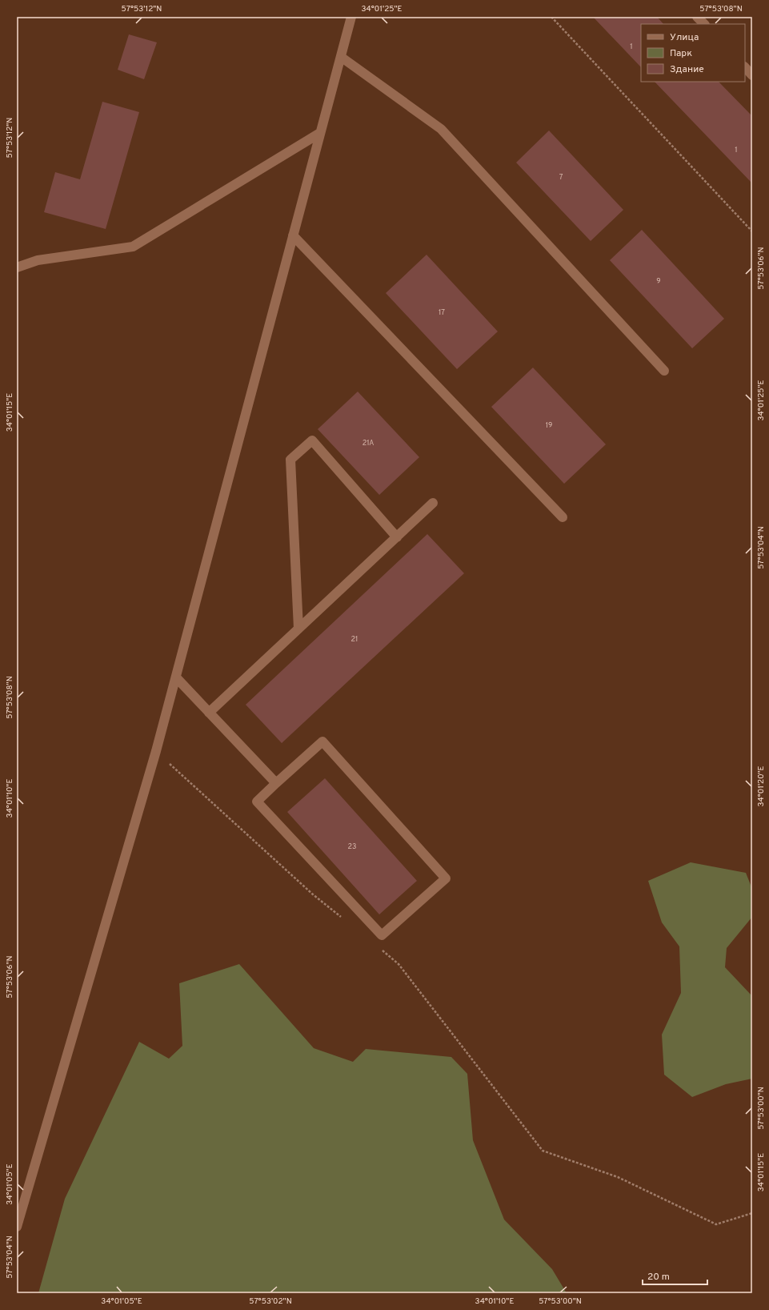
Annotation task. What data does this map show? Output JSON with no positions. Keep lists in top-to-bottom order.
{
  "house_numbers": [
    "1",
    "1",
    "7",
    "9",
    "17",
    "19",
    "21А",
    "21",
    "23"
  ],
  "legend": ["Улица", "Парк", "Здание"],
  "scale_bar": "20 m",
  "coordinates": [
    "57°53'12\"N",
    "34°01'25\"E",
    "57°53'08\"N",
    "57°53'06\"N",
    "34°01'15\"E",
    "57°53'04\"N",
    "34°01'20\"E",
    "34°01'10\"E",
    "57°53'00\"N",
    "34°01'05\"E",
    "57°53'02\"N"
  ]
}
